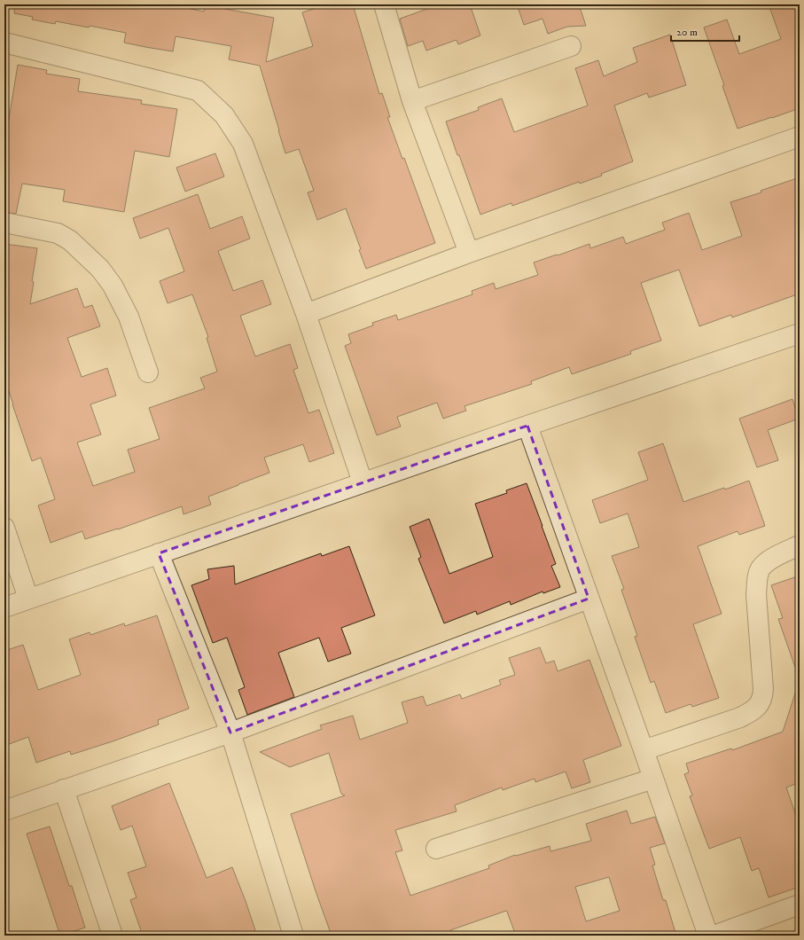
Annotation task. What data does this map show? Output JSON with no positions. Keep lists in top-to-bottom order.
{
  "scale_bar": "20 m"
}
